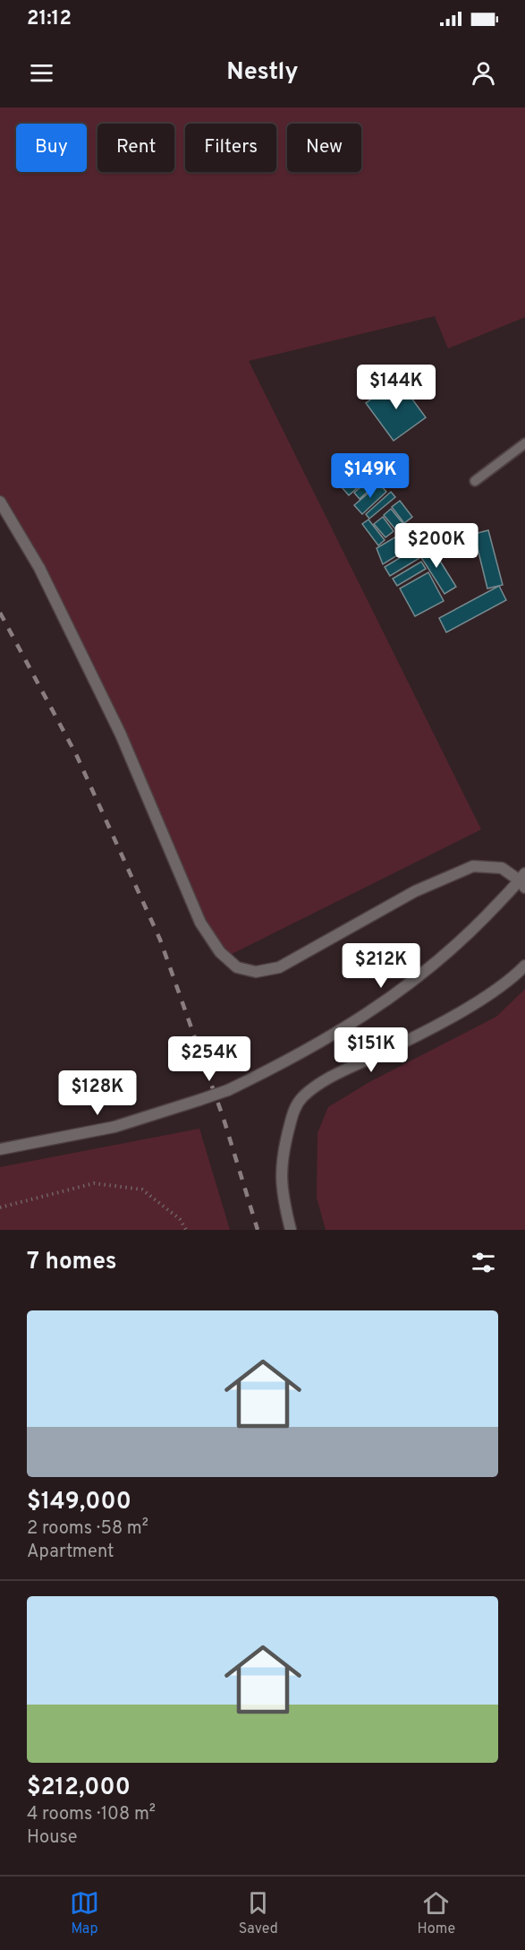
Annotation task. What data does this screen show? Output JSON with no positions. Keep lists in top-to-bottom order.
{
  "page": {
    "status": "21:12",
    "header": "Nestly",
    "chip": [
      "Buy",
      "Rent",
      "Filters",
      "New"
    ],
    "price": [
      "$144K",
      "$149K",
      "$200K",
      "$212K",
      "$151K",
      "$254K",
      "$128K"
    ],
    "heading": "7 homes",
    "list": [
      {
        "name": "$149,000",
        "note": "2 rooms · 58 m² · Apartment"
      },
      {
        "name": "$212,000",
        "note": "4 rooms · 108 m² · House"
      }
    ],
    "tabs": ["Map", "Saved", "Home"]
  }
}
